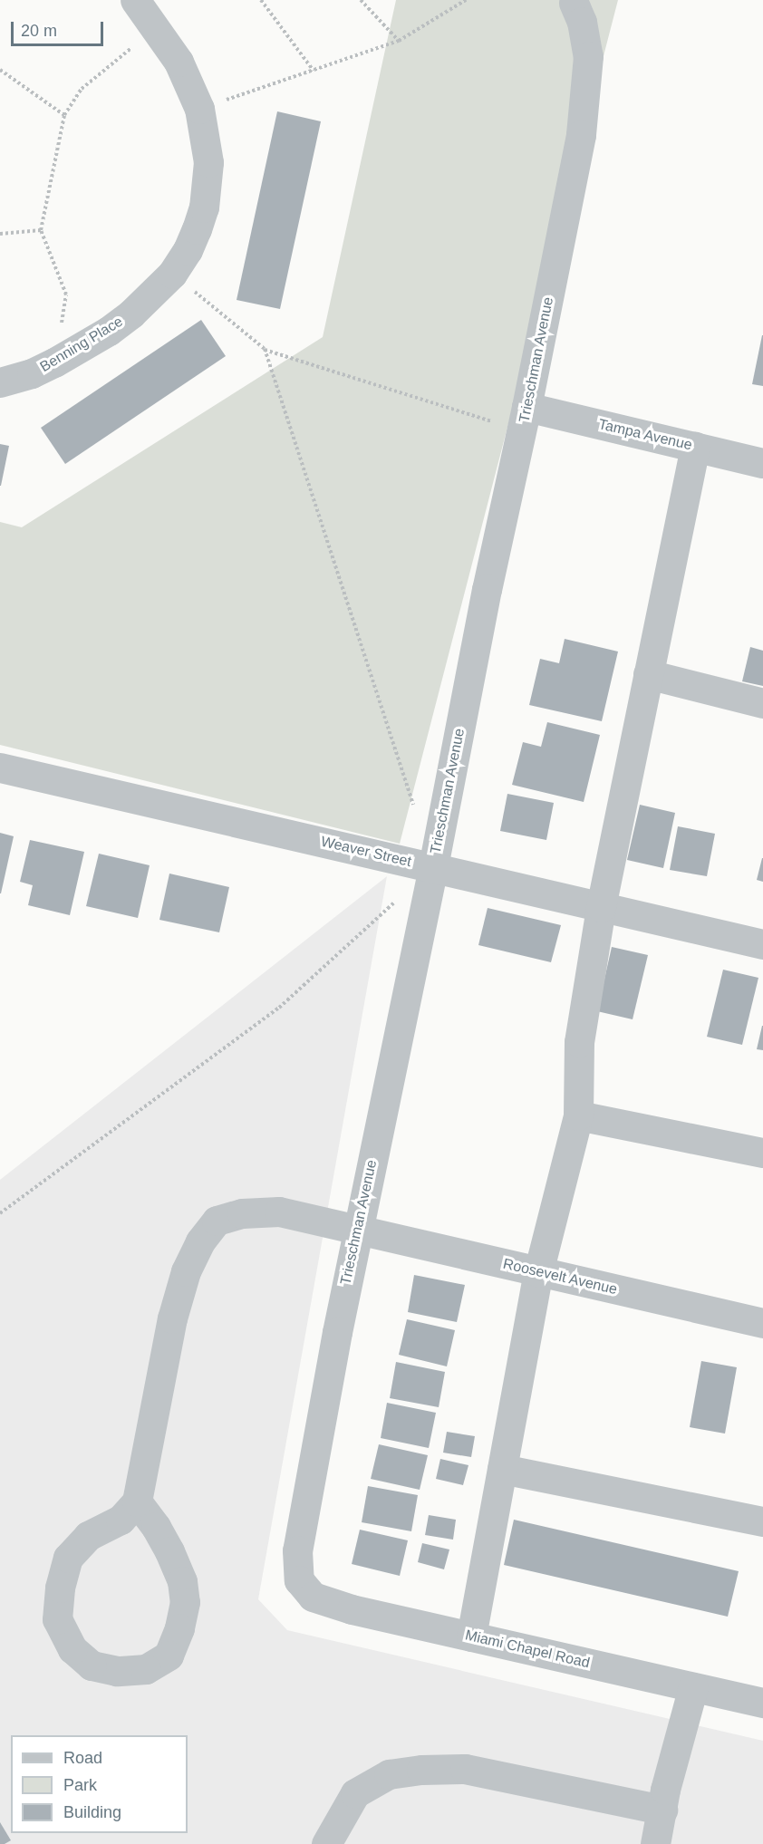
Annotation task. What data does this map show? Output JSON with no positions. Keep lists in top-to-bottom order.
{
  "streets": {
    "street": [
      "Benning Place",
      "Trieschman Avenue",
      "Tampa Avenue",
      "Weaver Street",
      "Roosevelt Avenue",
      "Miami Chapel Road"
    ]
  },
  "crossings": [
    ["Trieschman Avenue", "Tampa Avenue"],
    ["Trieschman Avenue", "Weaver Street"],
    ["Trieschman Avenue", "Roosevelt Avenue"],
    ["Trieschman Avenue", "Miami Chapel Road"]
  ],
  "legend": ["Road", "Park", "Building"],
  "scale_bar": "20 m"
}
